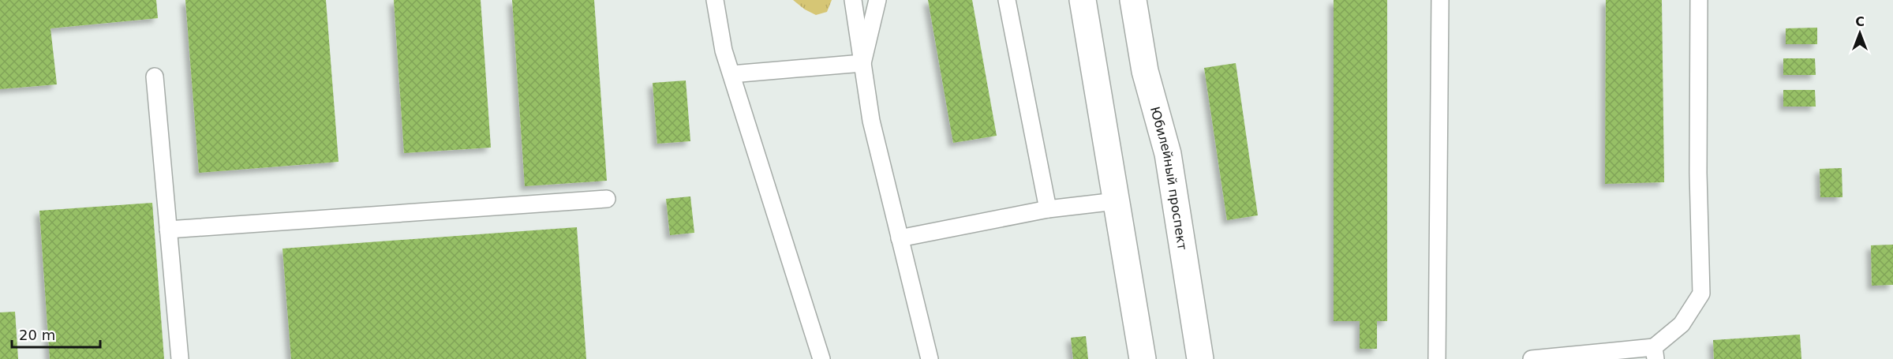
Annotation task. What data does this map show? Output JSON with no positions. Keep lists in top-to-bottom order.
{
  "streets": {
    "main road": ["Юбилейный проспект"]
  },
  "scale_bar": "20 m",
  "north": "top"
}
